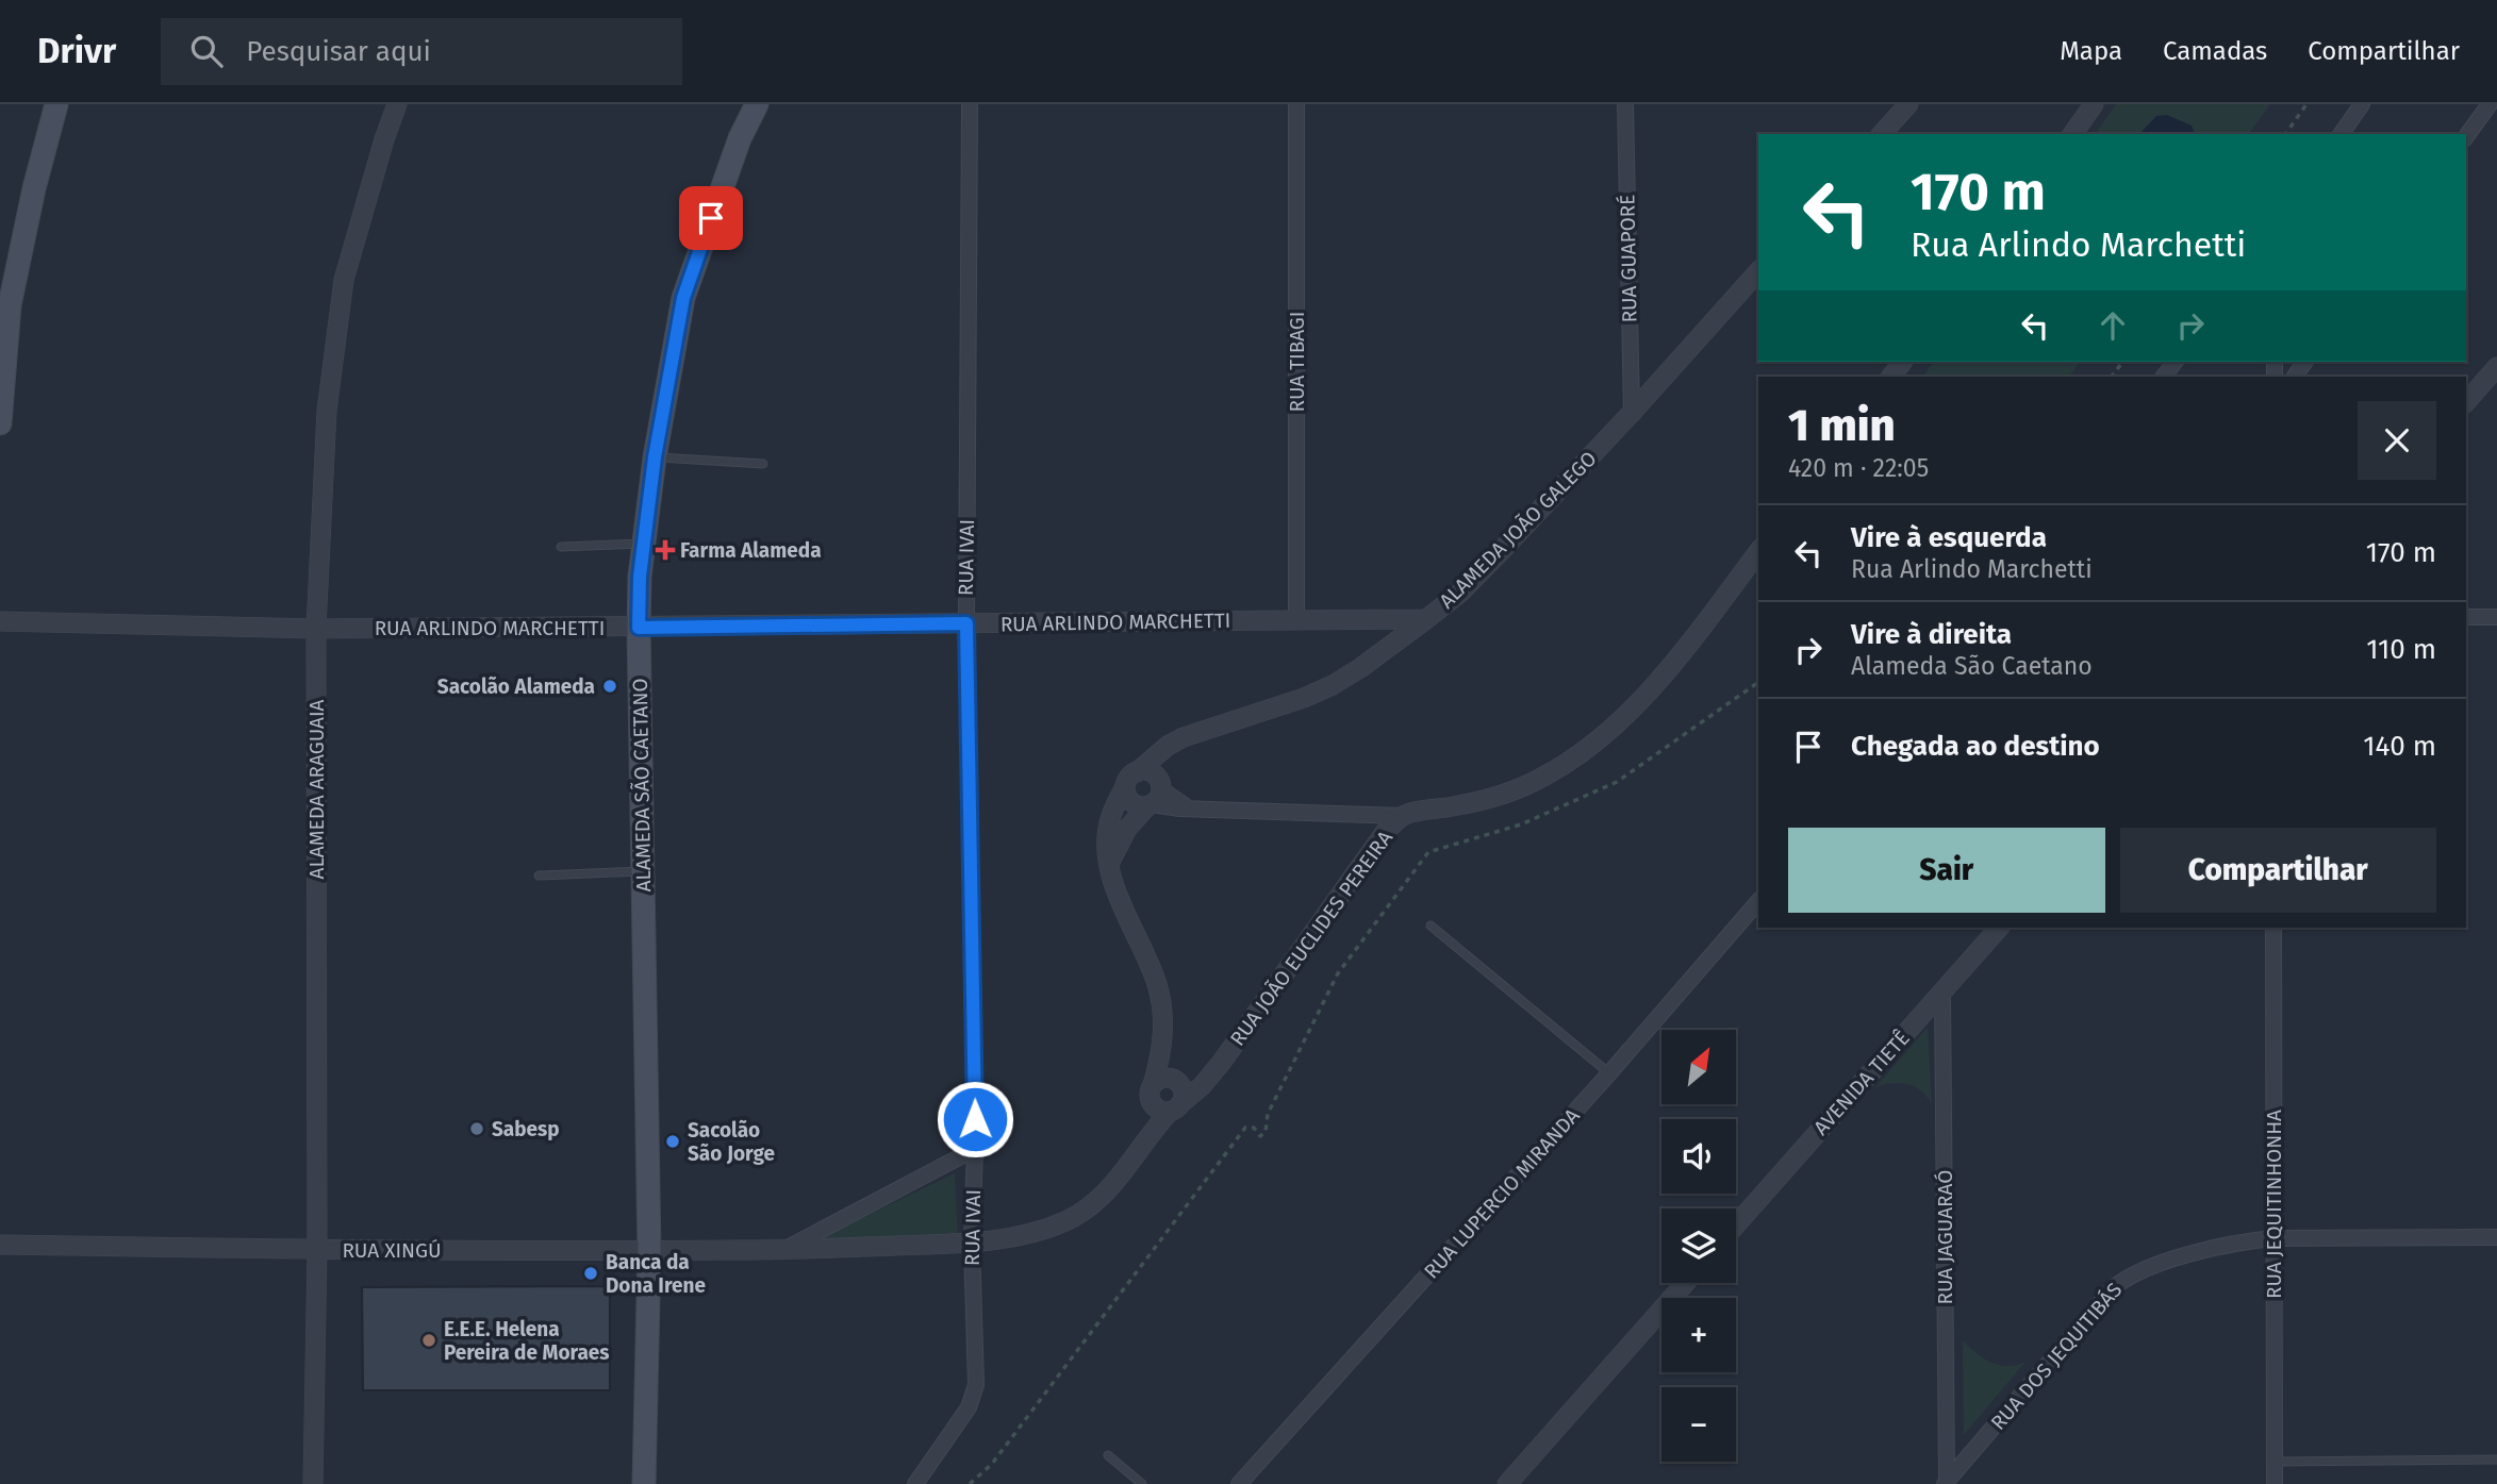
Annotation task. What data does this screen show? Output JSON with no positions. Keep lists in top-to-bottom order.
{
  "streets": {
    "main road": ["ALAMEDA SÃO CAETANO"],
    "street": [
      "RUA GUAPORÉ",
      "RUA TIBAGI",
      "ALAMEDA JOÃO GALEGO",
      "RUA IVAI",
      "RUA ARLINDO MARCHETTI",
      "ALAMEDA ARAGUAIA",
      "RUA JOÃO EUCLIDES PEREIRA",
      "AVENIDA TIETÊ",
      "RUA LUPERCIO MIRANDA",
      "RUA JEQUITINHONHA",
      "RUA JAGUARAÓ",
      "RUA XINGÚ",
      "RUA DOS JEQUITIBÁS"
    ]
  },
  "crossings": [
    ["RUA GUAPORÉ", "ALAMEDA JOÃO GALEGO"],
    ["RUA TIBAGI", "RUA ARLINDO MARCHETTI"],
    ["ALAMEDA JOÃO GALEGO", "RUA IVAI"],
    ["ALAMEDA JOÃO GALEGO", "RUA ARLINDO MARCHETTI"],
    ["ALAMEDA JOÃO GALEGO", "RUA JOÃO EUCLIDES PEREIRA"],
    ["ALAMEDA JOÃO GALEGO", "RUA XINGÚ"],
    ["RUA IVAI", "RUA ARLINDO MARCHETTI"],
    ["RUA IVAI", "RUA XINGÚ"],
    ["RUA ARLINDO MARCHETTI", "ALAMEDA SÃO CAETANO"],
    ["RUA ARLINDO MARCHETTI", "ALAMEDA ARAGUAIA"],
    ["ALAMEDA SÃO CAETANO", "RUA XINGÚ"],
    ["ALAMEDA ARAGUAIA", "RUA XINGÚ"],
    ["AVENIDA TIETÊ", "RUA JAGUARAÓ"],
    ["RUA JEQUITINHONHA", "RUA DOS JEQUITIBÁS"],
    ["RUA JAGUARAÓ", "RUA DOS JEQUITIBÁS"]
  ],
  "places": {
    "health": ["Farma Alameda"],
    "other": [
      "Sacolão Alameda",
      "Sabesp",
      "Sacolão São Jorge",
      "Banca da Dona Irene",
      "E.E.E. Helena Pereira de Moraes"
    ]
  },
  "north": "top right",
  "page": {
    "header": "Drivr",
    "search": "Pesquisar aqui",
    "nav": ["Mapa", "Camadas", "Compartilhar"],
    "turn": ["170 m", "Rua Arlindo Marchetti"],
    "heading": ["1 min", "420 m · 22:05"],
    "list": [
      {
        "name": "Vire à esquerda",
        "note": "Rua Arlindo Marchetti",
        "value": "170 m"
      },
      {
        "name": "Vire à direita",
        "note": "Alameda São Caetano",
        "value": "110 m"
      },
      {
        "name": "Chegada ao destino",
        "value": "140 m"
      }
    ],
    "buttons": ["Sair", "Compartilhar"],
    "map_buttons": ["+", "−"]
  }
}
